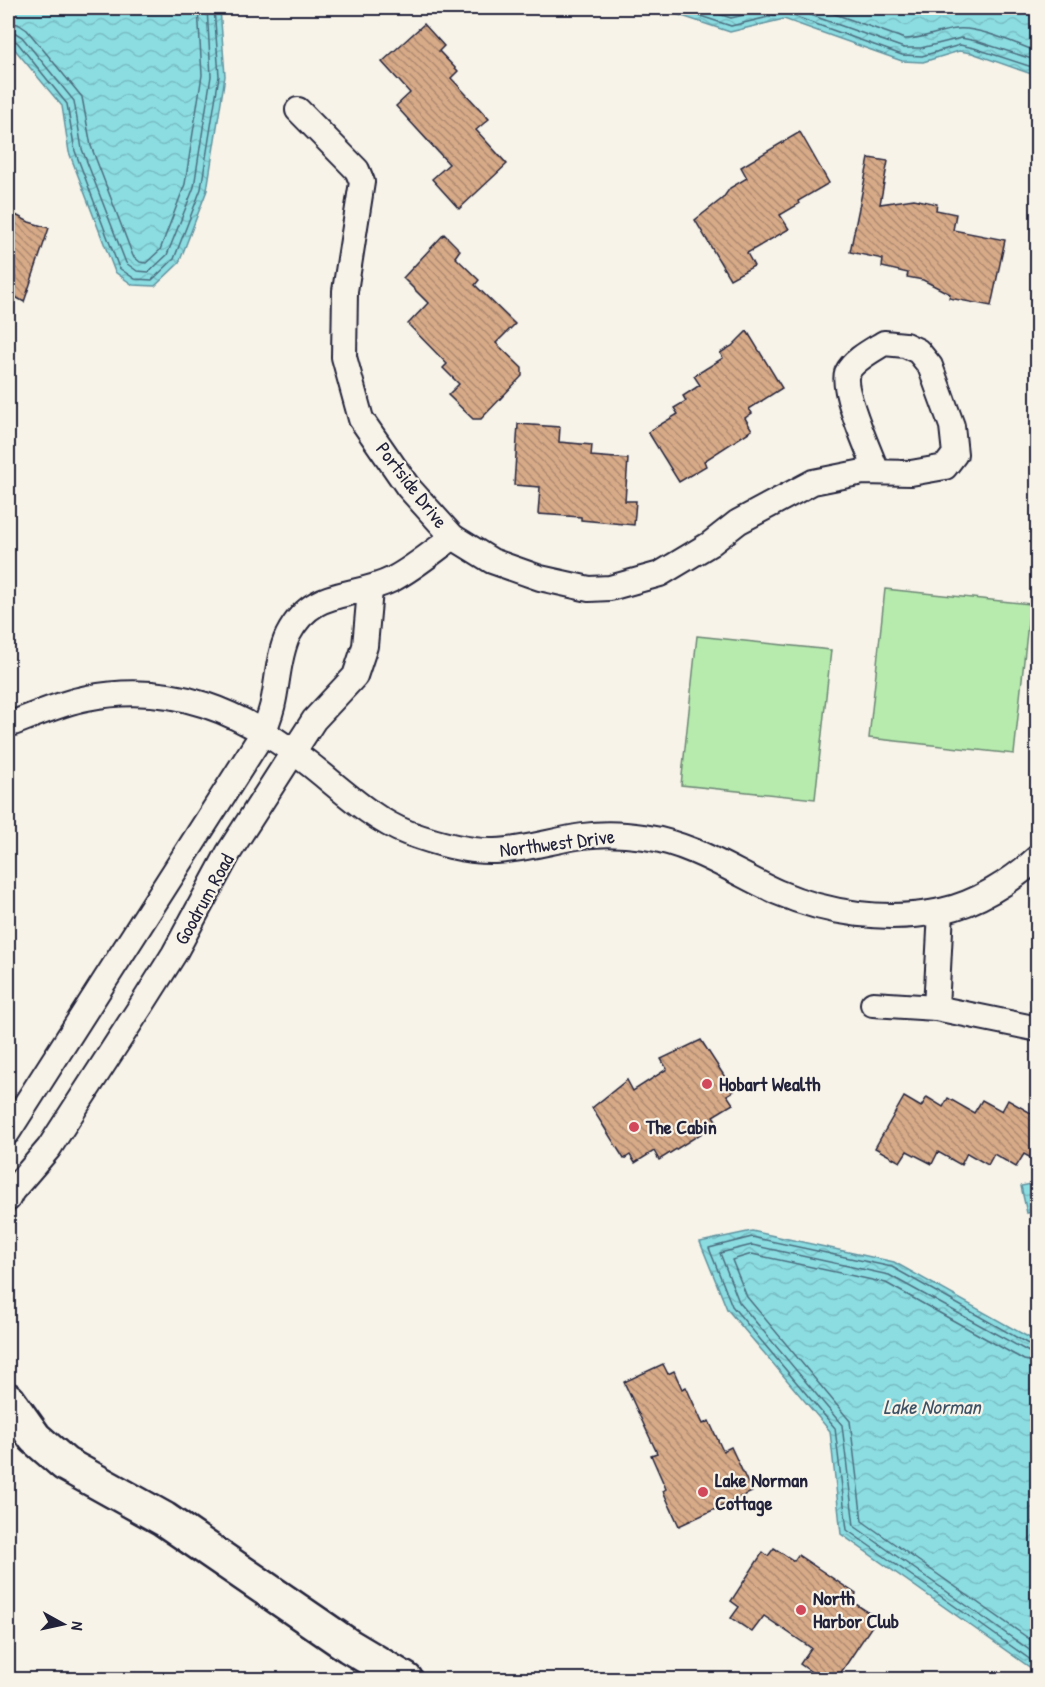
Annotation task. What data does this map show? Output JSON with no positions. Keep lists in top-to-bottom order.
{
  "streets": {
    "street": ["Portside Drive", "Northwest Drive", "Goodrum Road"]
  },
  "crossings": [
    ["Portside Drive", "Goodrum Road"],
    ["Northwest Drive", "Goodrum Road"]
  ],
  "water": ["Lake Norman"],
  "places": [
    "Hobart Wealth",
    "The Cabin",
    "Lake Norman Cottage",
    "North Harbor Club"
  ],
  "north": "right"
}
